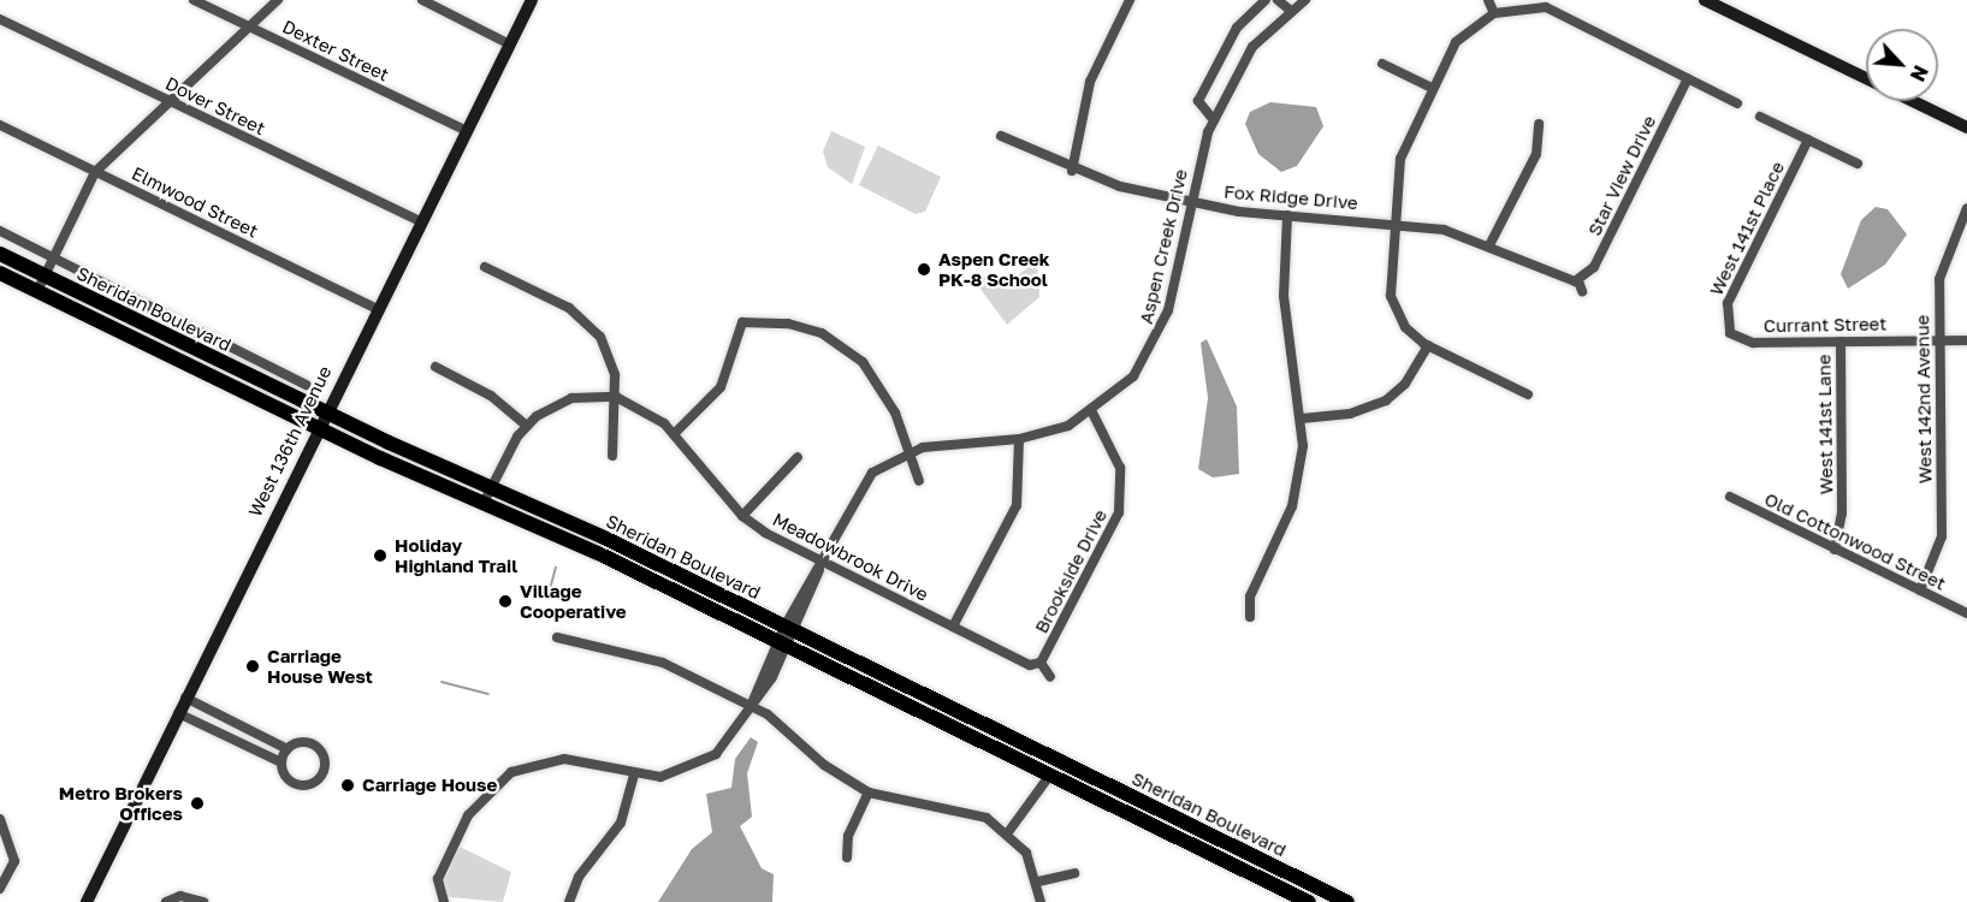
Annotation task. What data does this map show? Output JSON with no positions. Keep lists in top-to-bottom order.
{
  "streets": {
    "main road": ["Sheridan Boulevard", "West 136th Avenue"],
    "street": [
      "Dexter Street",
      "Dover Street",
      "Star View Drive",
      "Fox Ridge Drive",
      "Elmwood Street",
      "West 141st Place",
      "Aspen Creek Drive",
      "Currant Street",
      "West 142nd Avenue",
      "West 141st Lane",
      "Old Cottonwood Street",
      "Meadowbrook Drive",
      "Brookside Drive"
    ]
  },
  "crossings": [
    ["Dexter Street", "West 136th Avenue"],
    ["Dover Street", "West 136th Avenue"],
    ["Star View Drive", "Fox Ridge Drive"],
    ["Fox Ridge Drive", "Aspen Creek Drive"],
    ["Elmwood Street", "West 136th Avenue"],
    ["West 141st Place", "Currant Street"],
    ["Aspen Creek Drive", "Sheridan Boulevard"],
    ["Aspen Creek Drive", "Meadowbrook Drive"],
    ["Aspen Creek Drive", "Brookside Drive"],
    ["Sheridan Boulevard", "West 136th Avenue"],
    ["Sheridan Boulevard", "Meadowbrook Drive"],
    ["Currant Street", "West 142nd Avenue"],
    ["Currant Street", "West 141st Lane"],
    ["West 142nd Avenue", "Old Cottonwood Street"],
    ["West 141st Lane", "Old Cottonwood Street"],
    ["Meadowbrook Drive", "Brookside Drive"]
  ],
  "places": [
    "Aspen Creek PK-8 School",
    "Holiday Highland Trail",
    "Village Cooperative",
    "Carriage House West",
    "Carriage House",
    "Metro Brokers Offices"
  ],
  "north": "bottom right"
}
